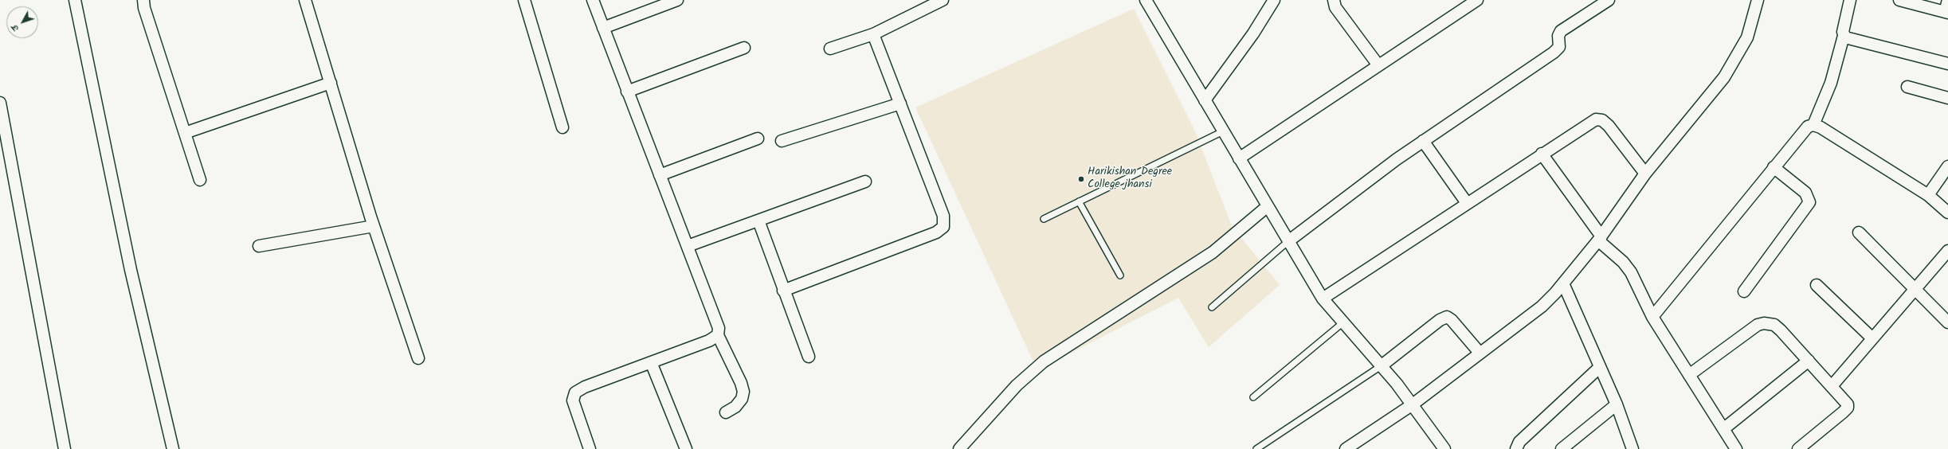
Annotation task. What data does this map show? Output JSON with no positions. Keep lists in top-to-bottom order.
{
  "places": ["Harikishan Degree College jhansi"],
  "north": "bottom left"
}
